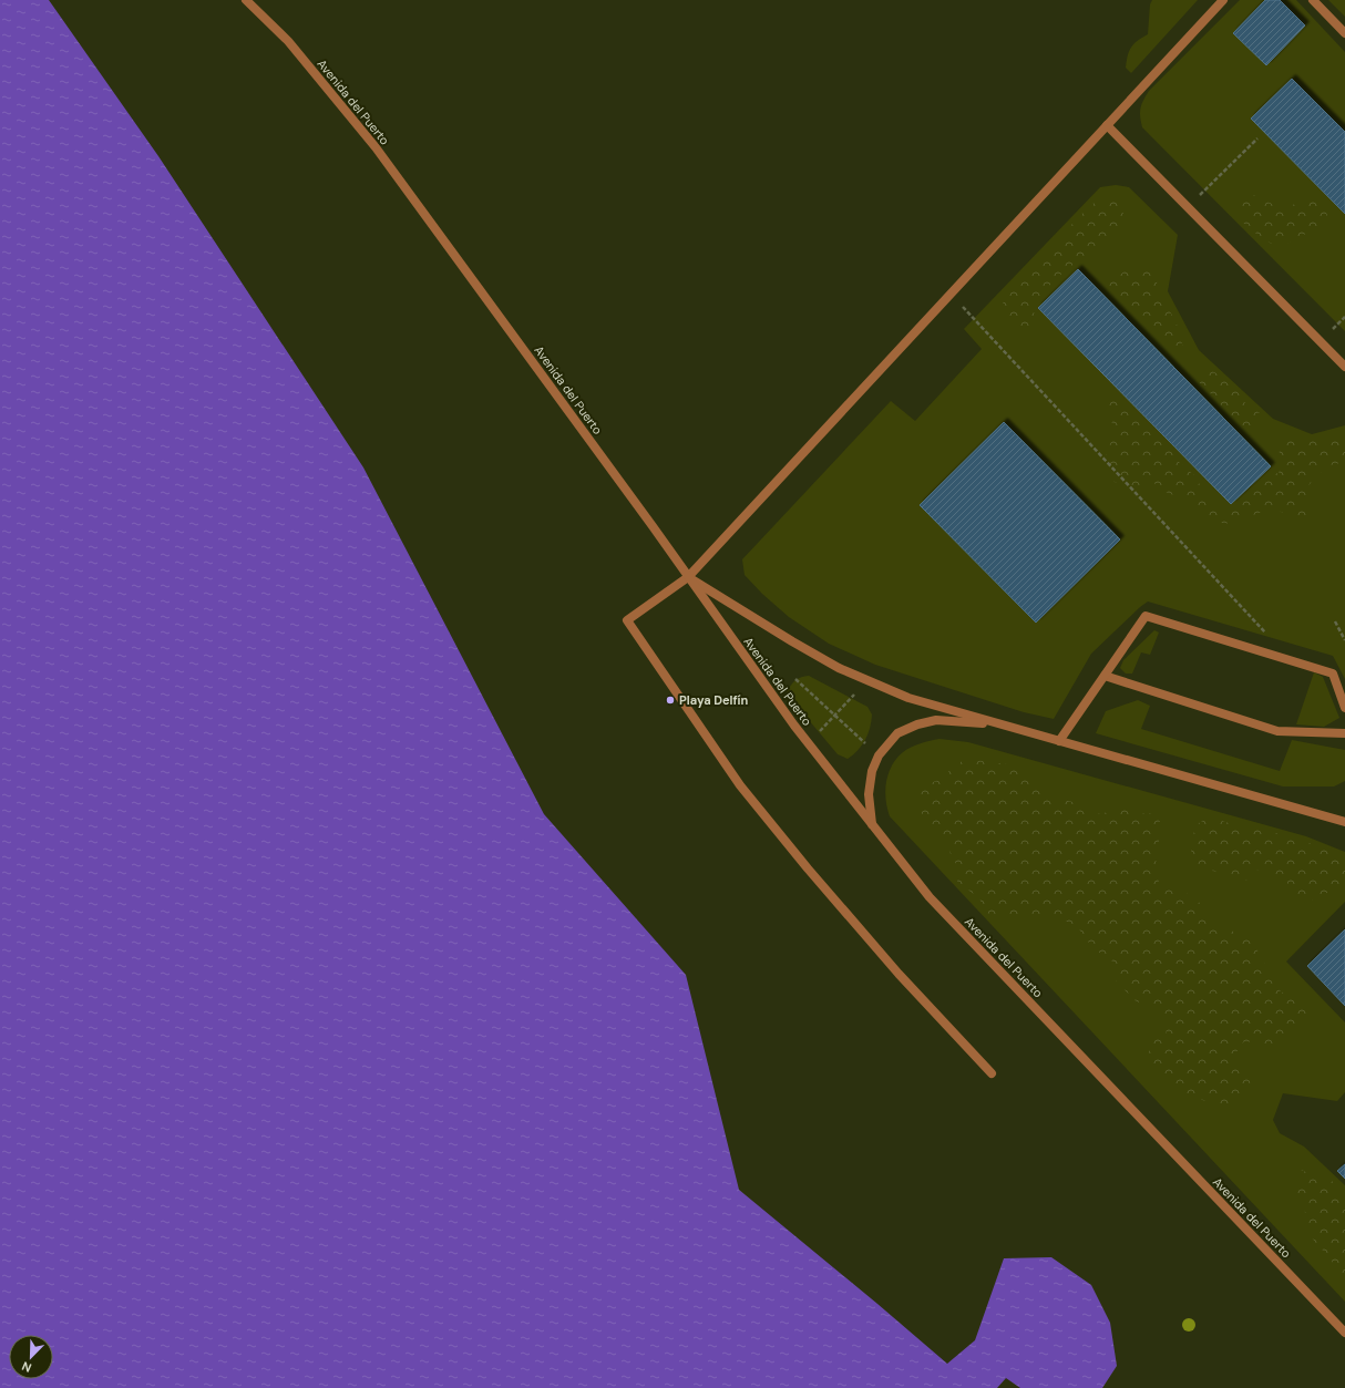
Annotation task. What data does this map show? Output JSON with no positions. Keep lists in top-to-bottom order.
{
  "streets": {
    "street": ["Avenida del Puerto"]
  },
  "places": ["Playa Delfín"],
  "north": "bottom left"
}
